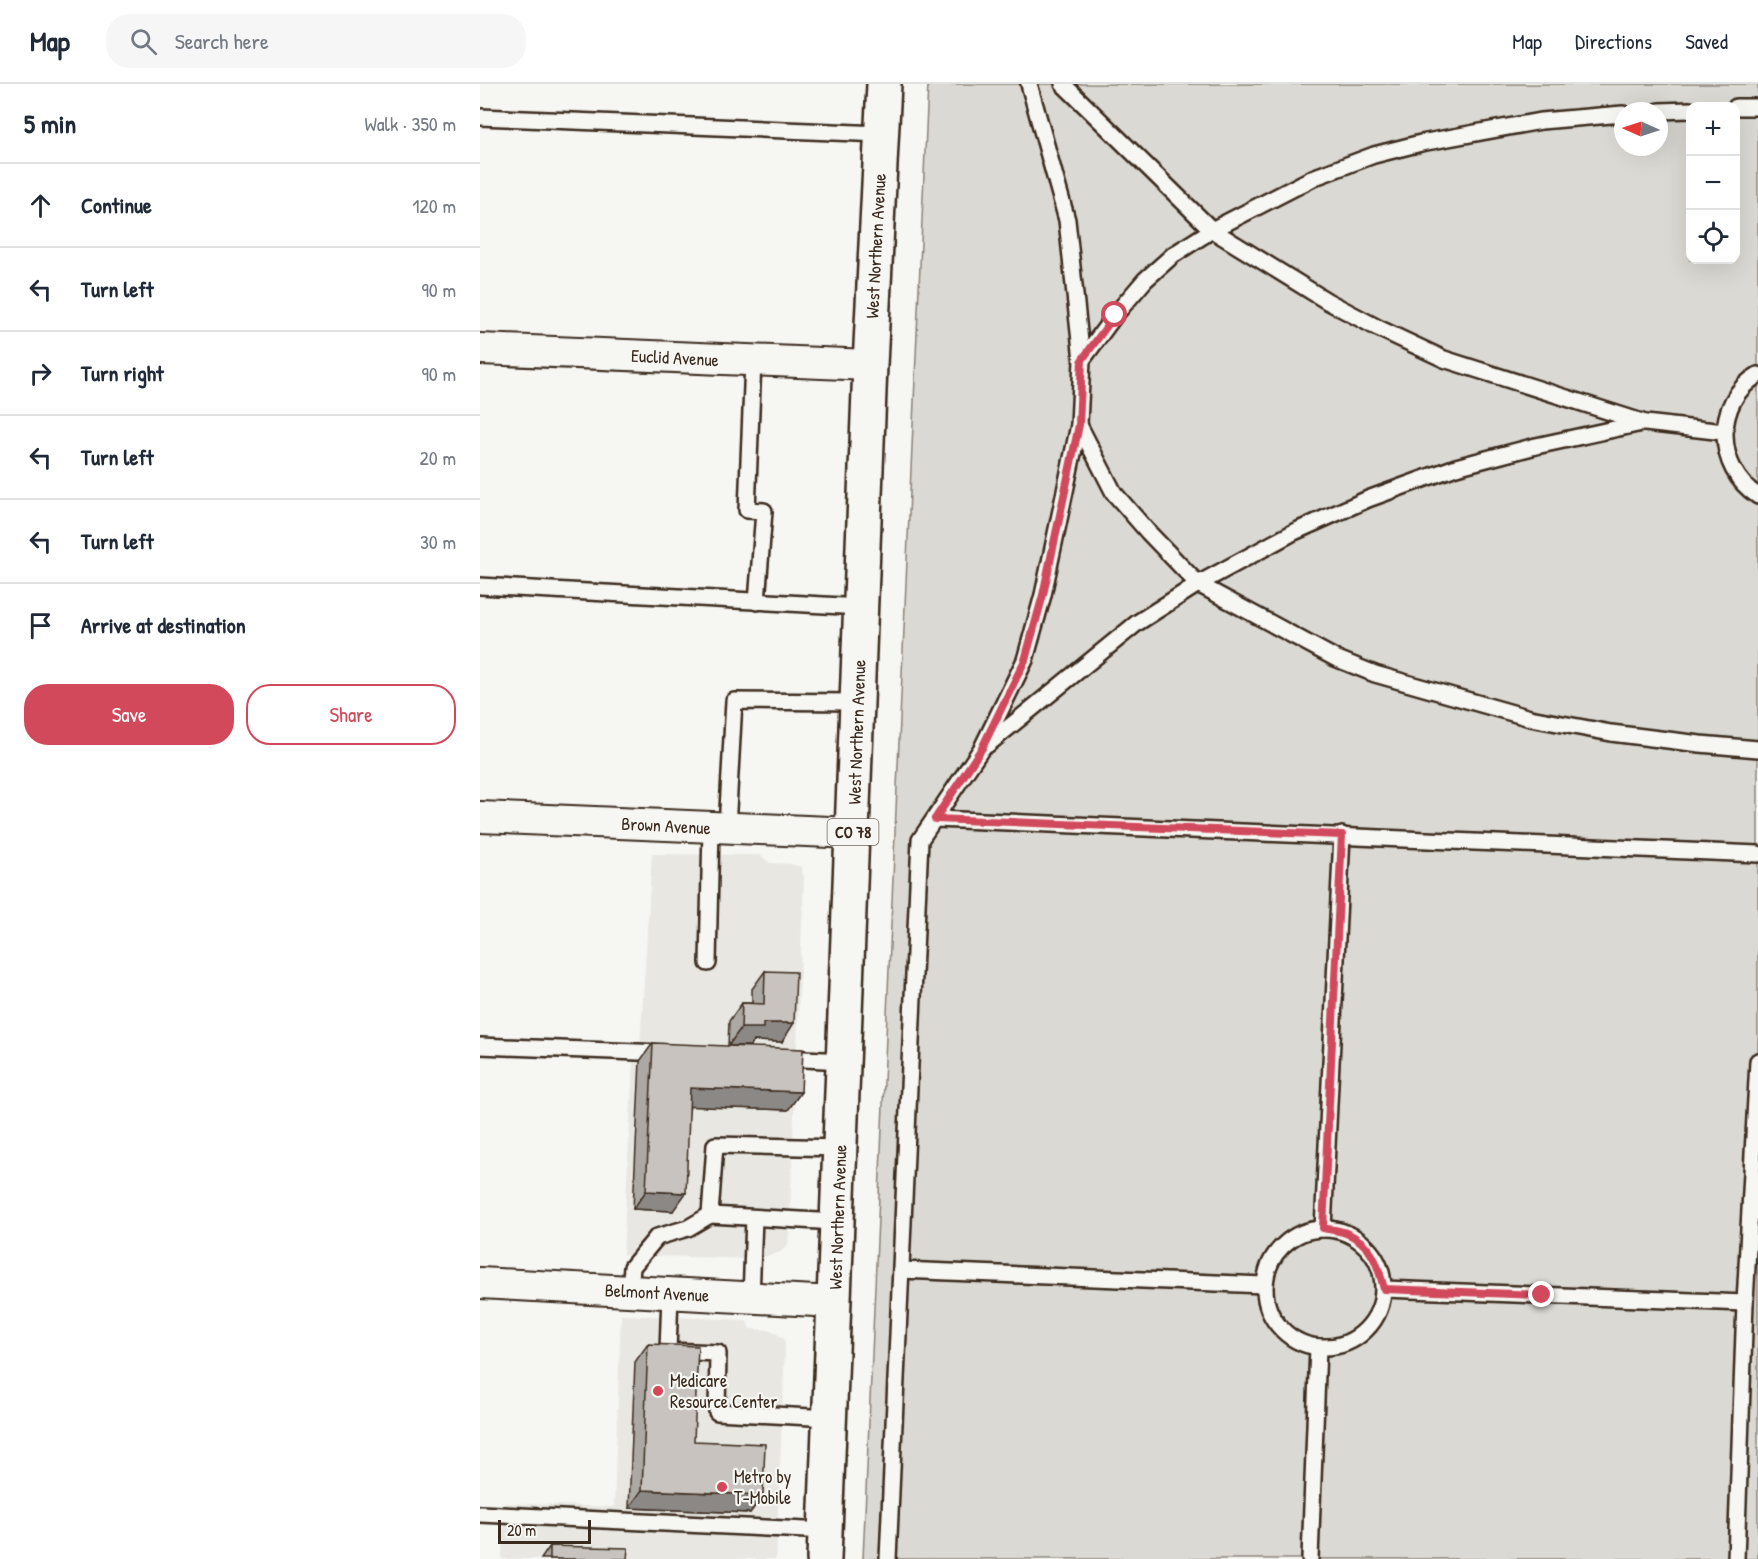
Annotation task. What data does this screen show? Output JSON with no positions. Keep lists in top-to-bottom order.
{
  "streets": {
    "main road": ["West Northern Avenue", "CO 78"],
    "street": ["Euclid Avenue", "Brown Avenue", "Belmont Avenue"]
  },
  "crossings": [
    ["West Northern Avenue", "Euclid Avenue"],
    ["West Northern Avenue", "Brown Avenue"],
    ["West Northern Avenue", "Belmont Avenue"]
  ],
  "places": ["Medicare Resource Center", "Metro by T-Mobile"],
  "scale_bar": "20 m",
  "north": "left",
  "page": {
    "header": "Map",
    "search": "Search here",
    "nav": ["Map", "Directions", "Saved"],
    "heading": ["5 min", "Walk · 350 m"],
    "map_buttons": ["+", "−"],
    "list": [
      ["Continue", "120 m"],
      ["Turn left", "90 m"],
      ["Turn right", "90 m"],
      ["Turn left", "20 m"],
      ["Turn left", "30 m"],
      "Arrive at destination"
    ],
    "buttons": ["Save", "Share"],
    "scale": "20 m"
  }
}
